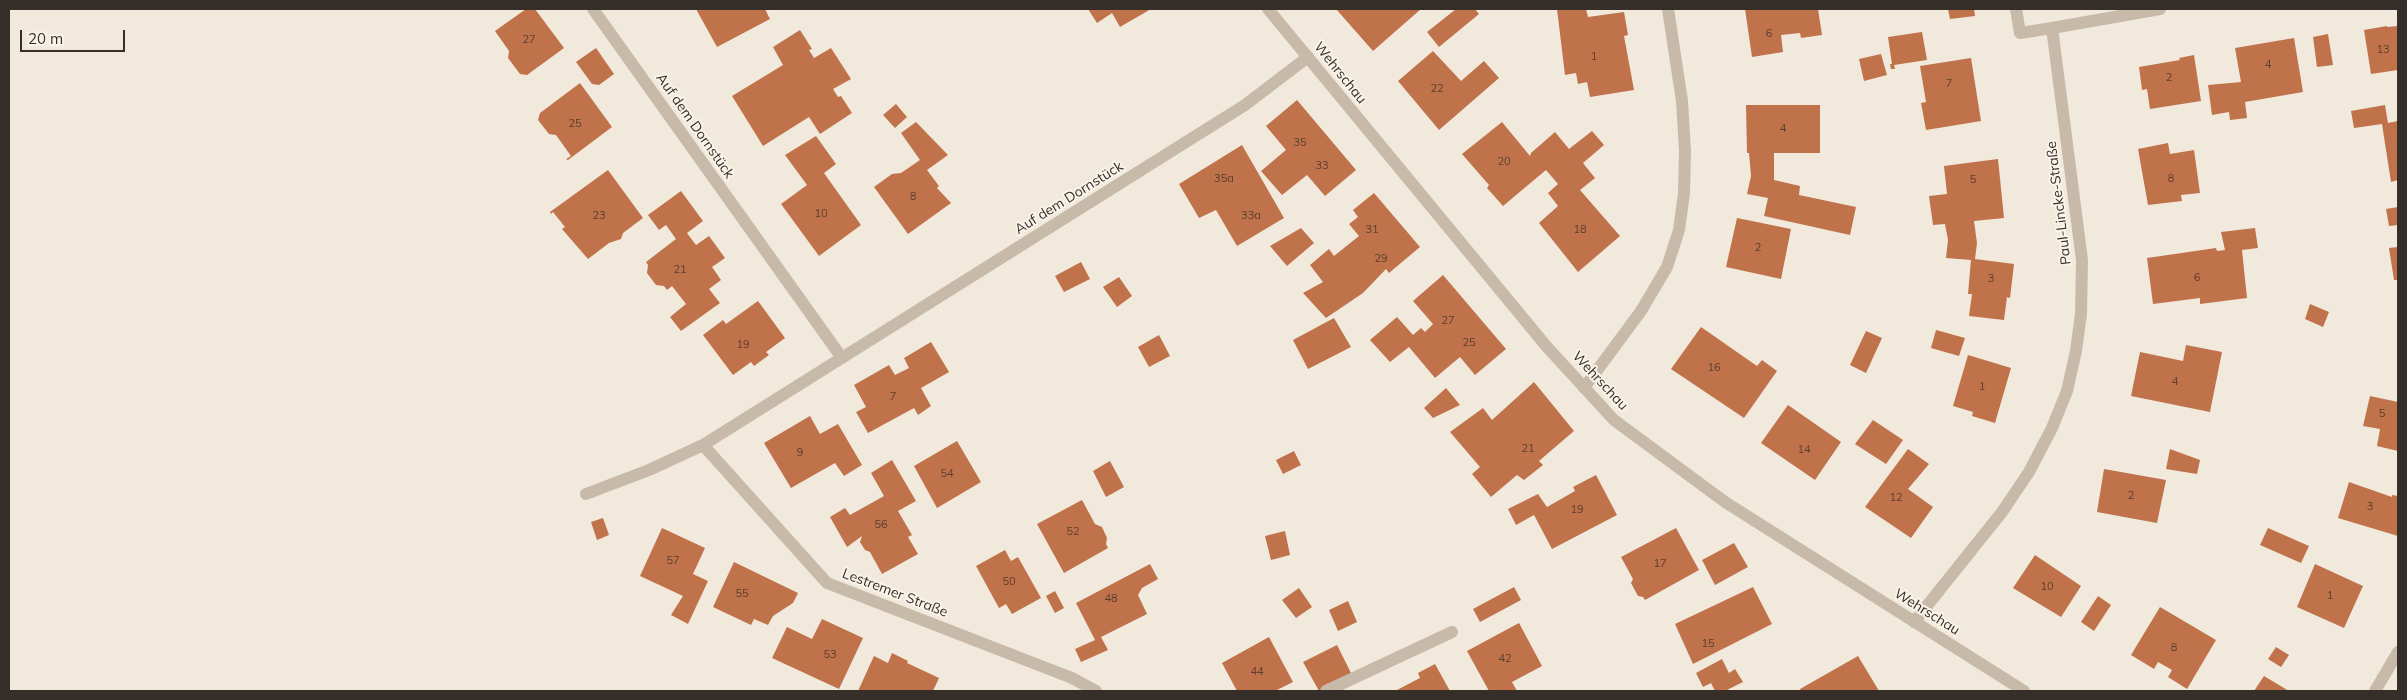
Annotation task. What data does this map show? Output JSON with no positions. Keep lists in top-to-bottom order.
{
  "streets": {
    "street": [
      "Wehrschau",
      "Auf dem Dornstück",
      "Paul-Lincke-Straße",
      "Lestremer Straße"
    ]
  },
  "crossings": [
    ["Wehrschau", "Auf dem Dornstück"],
    ["Wehrschau", "Paul-Lincke-Straße"],
    ["Auf dem Dornstück", "Lestremer Straße"]
  ],
  "house_numbers": [
    "6",
    "27",
    "13",
    "1",
    "4",
    "2",
    "7",
    "22",
    "25",
    "4",
    "35",
    "20",
    "33",
    "35a",
    "8",
    "5",
    "8",
    "10",
    "23",
    "33a",
    "31",
    "18",
    "2",
    "29",
    "21",
    "6",
    "3",
    "27",
    "25",
    "19",
    "16",
    "4",
    "1",
    "7",
    "5",
    "21",
    "14",
    "9",
    "54",
    "2",
    "12",
    "3",
    "19",
    "56",
    "52",
    "57",
    "17",
    "50",
    "10",
    "55",
    "1",
    "48",
    "15",
    "8",
    "53",
    "42",
    "44"
  ],
  "scale_bar": "20 m"
}
